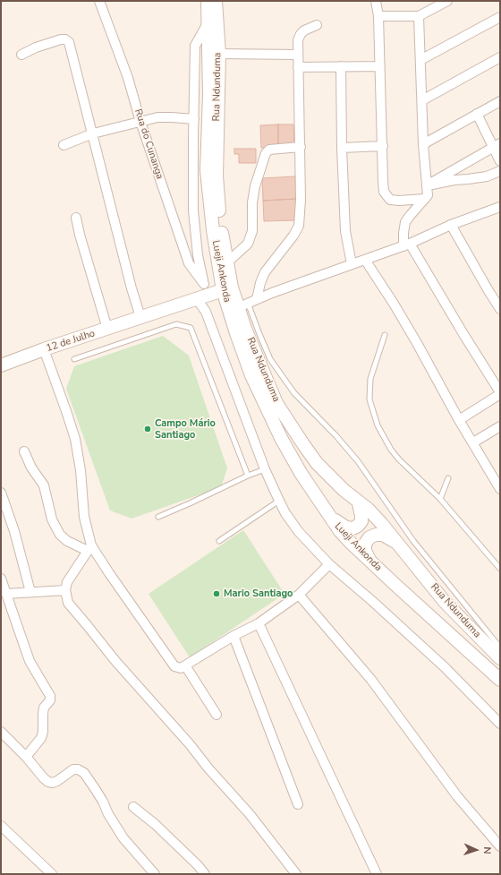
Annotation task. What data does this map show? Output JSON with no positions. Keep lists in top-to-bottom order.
{
  "streets": {
    "main road": ["Rua Ndunduma", "Lueji Ankonda", "12 de Julho"],
    "street": ["Rua do Cunanga"]
  },
  "crossings": [
    ["Rua Ndunduma", "Lueji Ankonda"],
    ["Rua do Cunanga", "Lueji Ankonda"],
    ["Rua do Cunanga", "12 de Julho"],
    ["Lueji Ankonda", "12 de Julho"]
  ],
  "places": ["Campo Mário Santiago", "Mario Santiago"],
  "north": "right"
}
